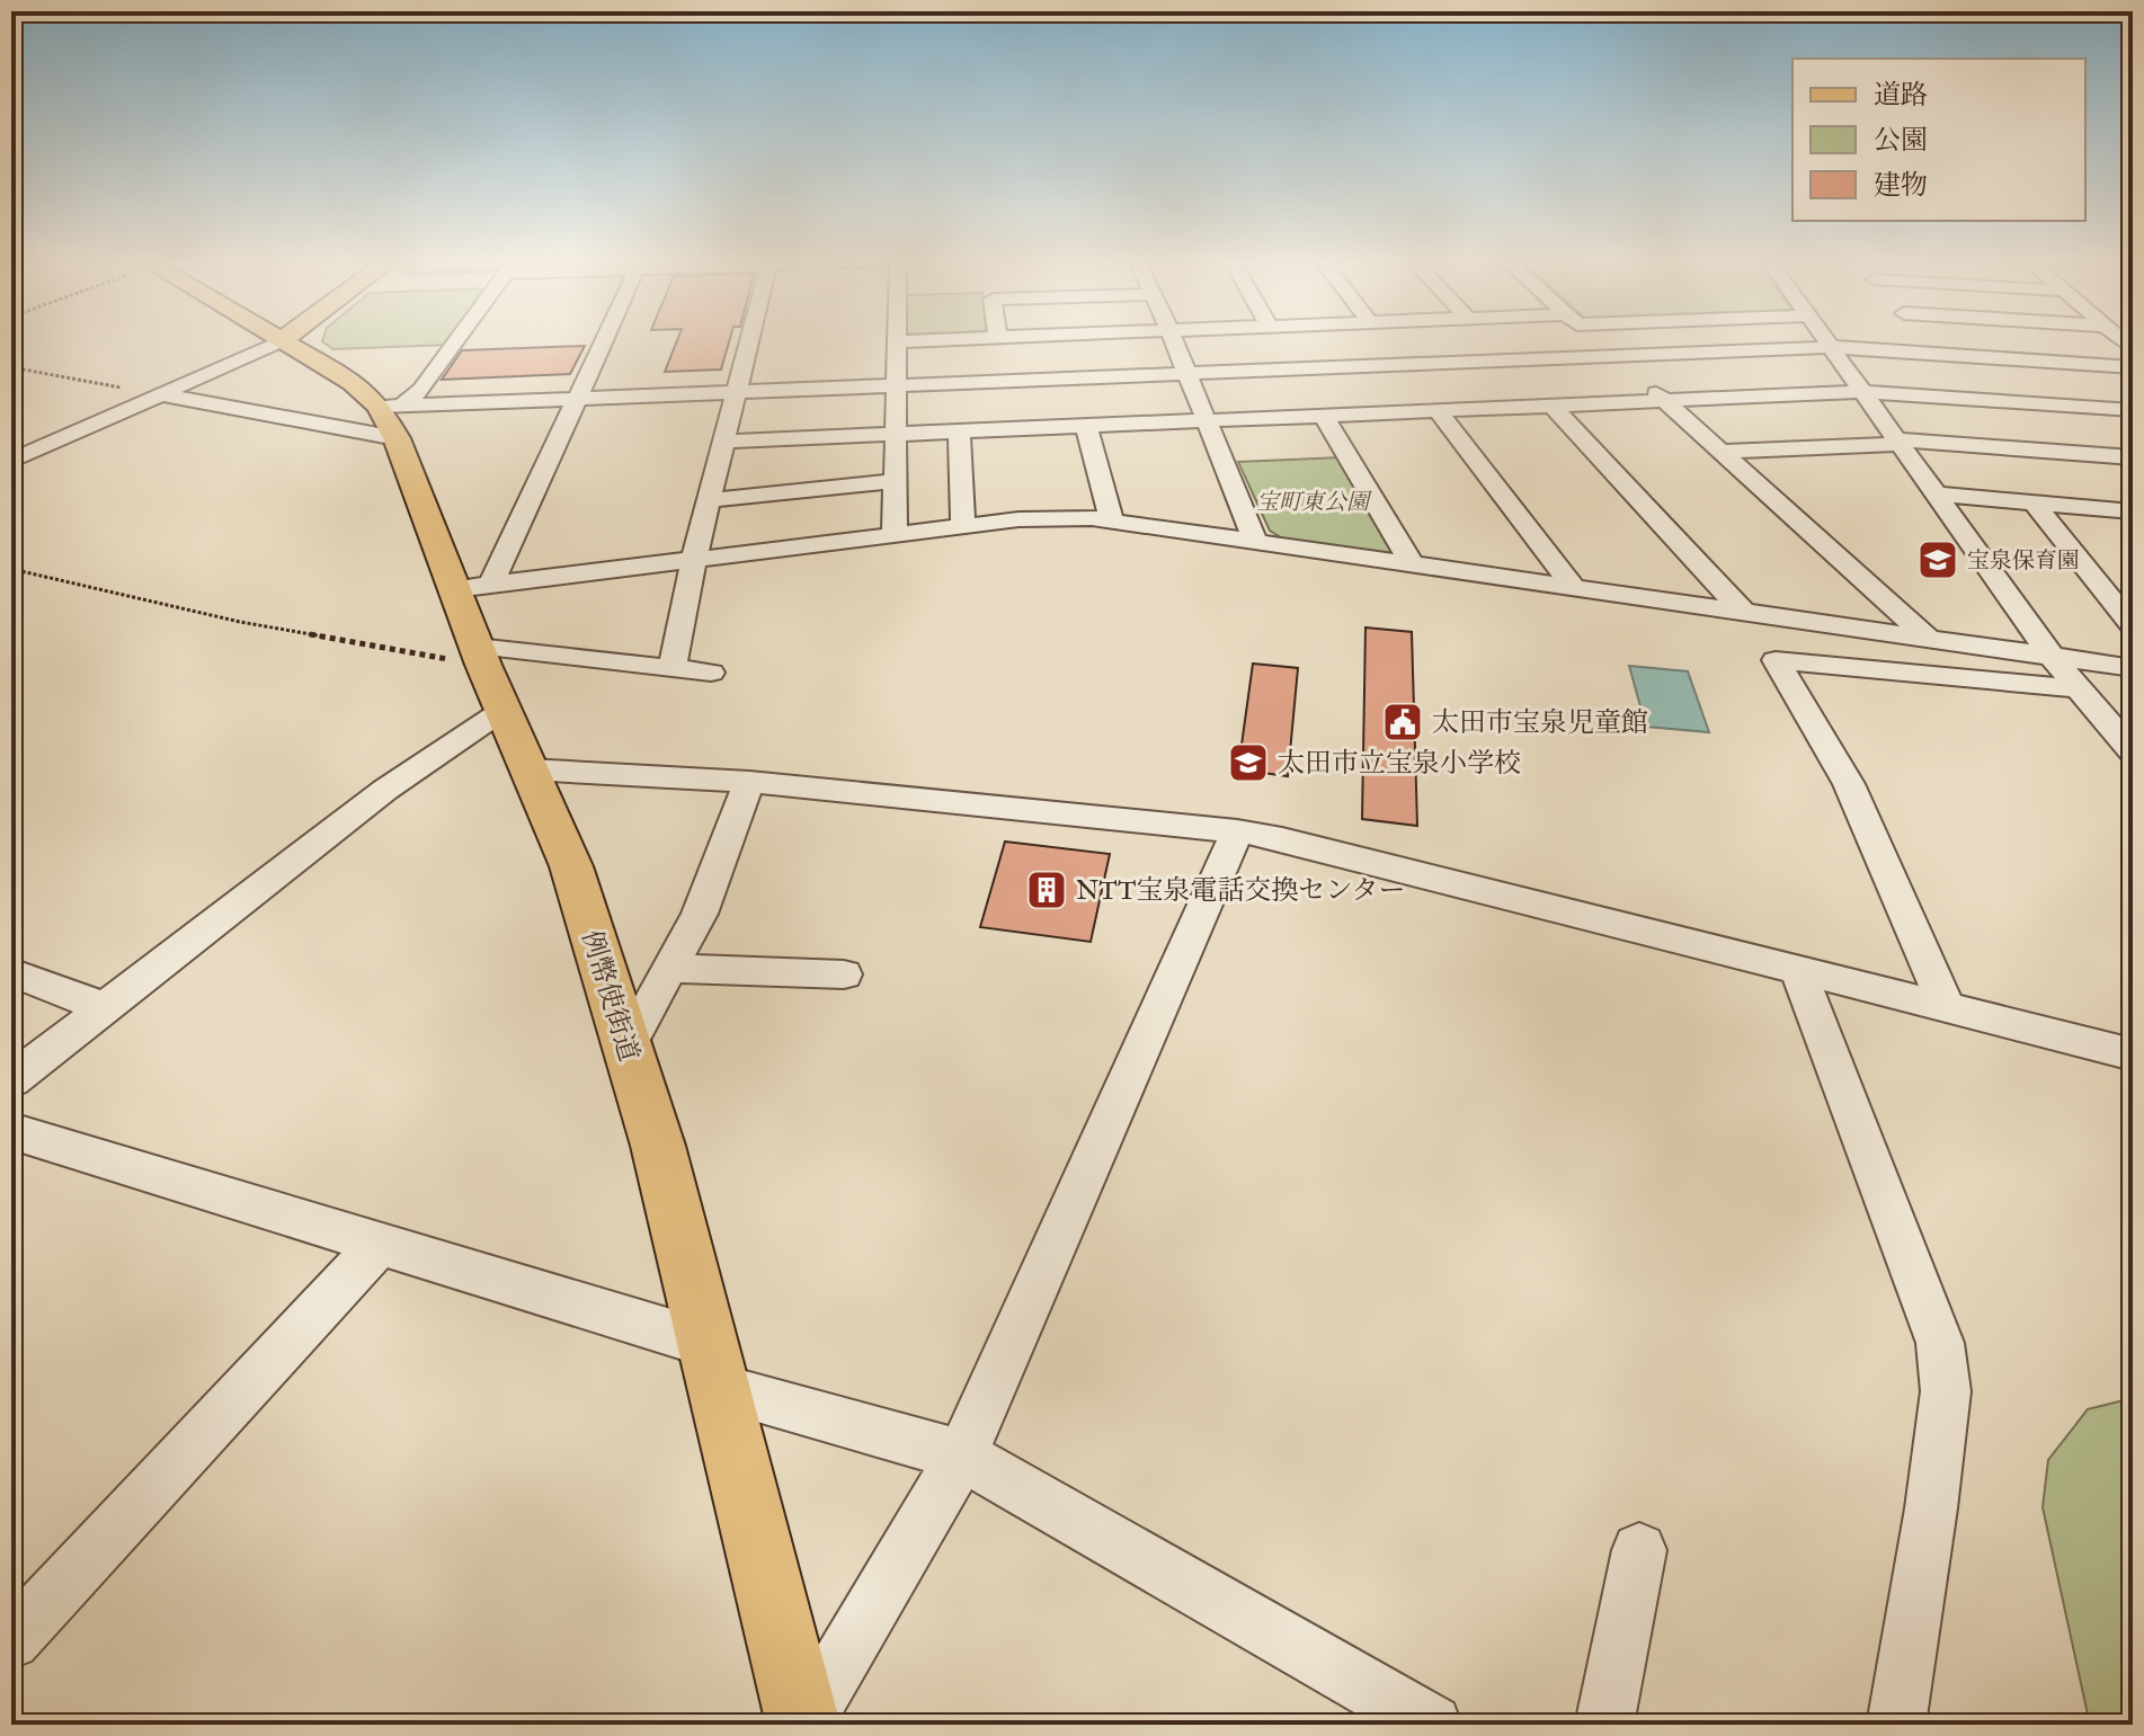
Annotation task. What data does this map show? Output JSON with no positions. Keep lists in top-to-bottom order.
{
  "streets": {
    "main road": ["例幣使街道"]
  },
  "parks": ["宝町東公園"],
  "places": {
    "school or university": ["宝泉保育園", "太田市立宝泉小学校"],
    "public building": ["太田市宝泉児童館"],
    "building": ["NTT宝泉電話交換センター"]
  },
  "legend": ["道路", "公園", "建物"]
}
